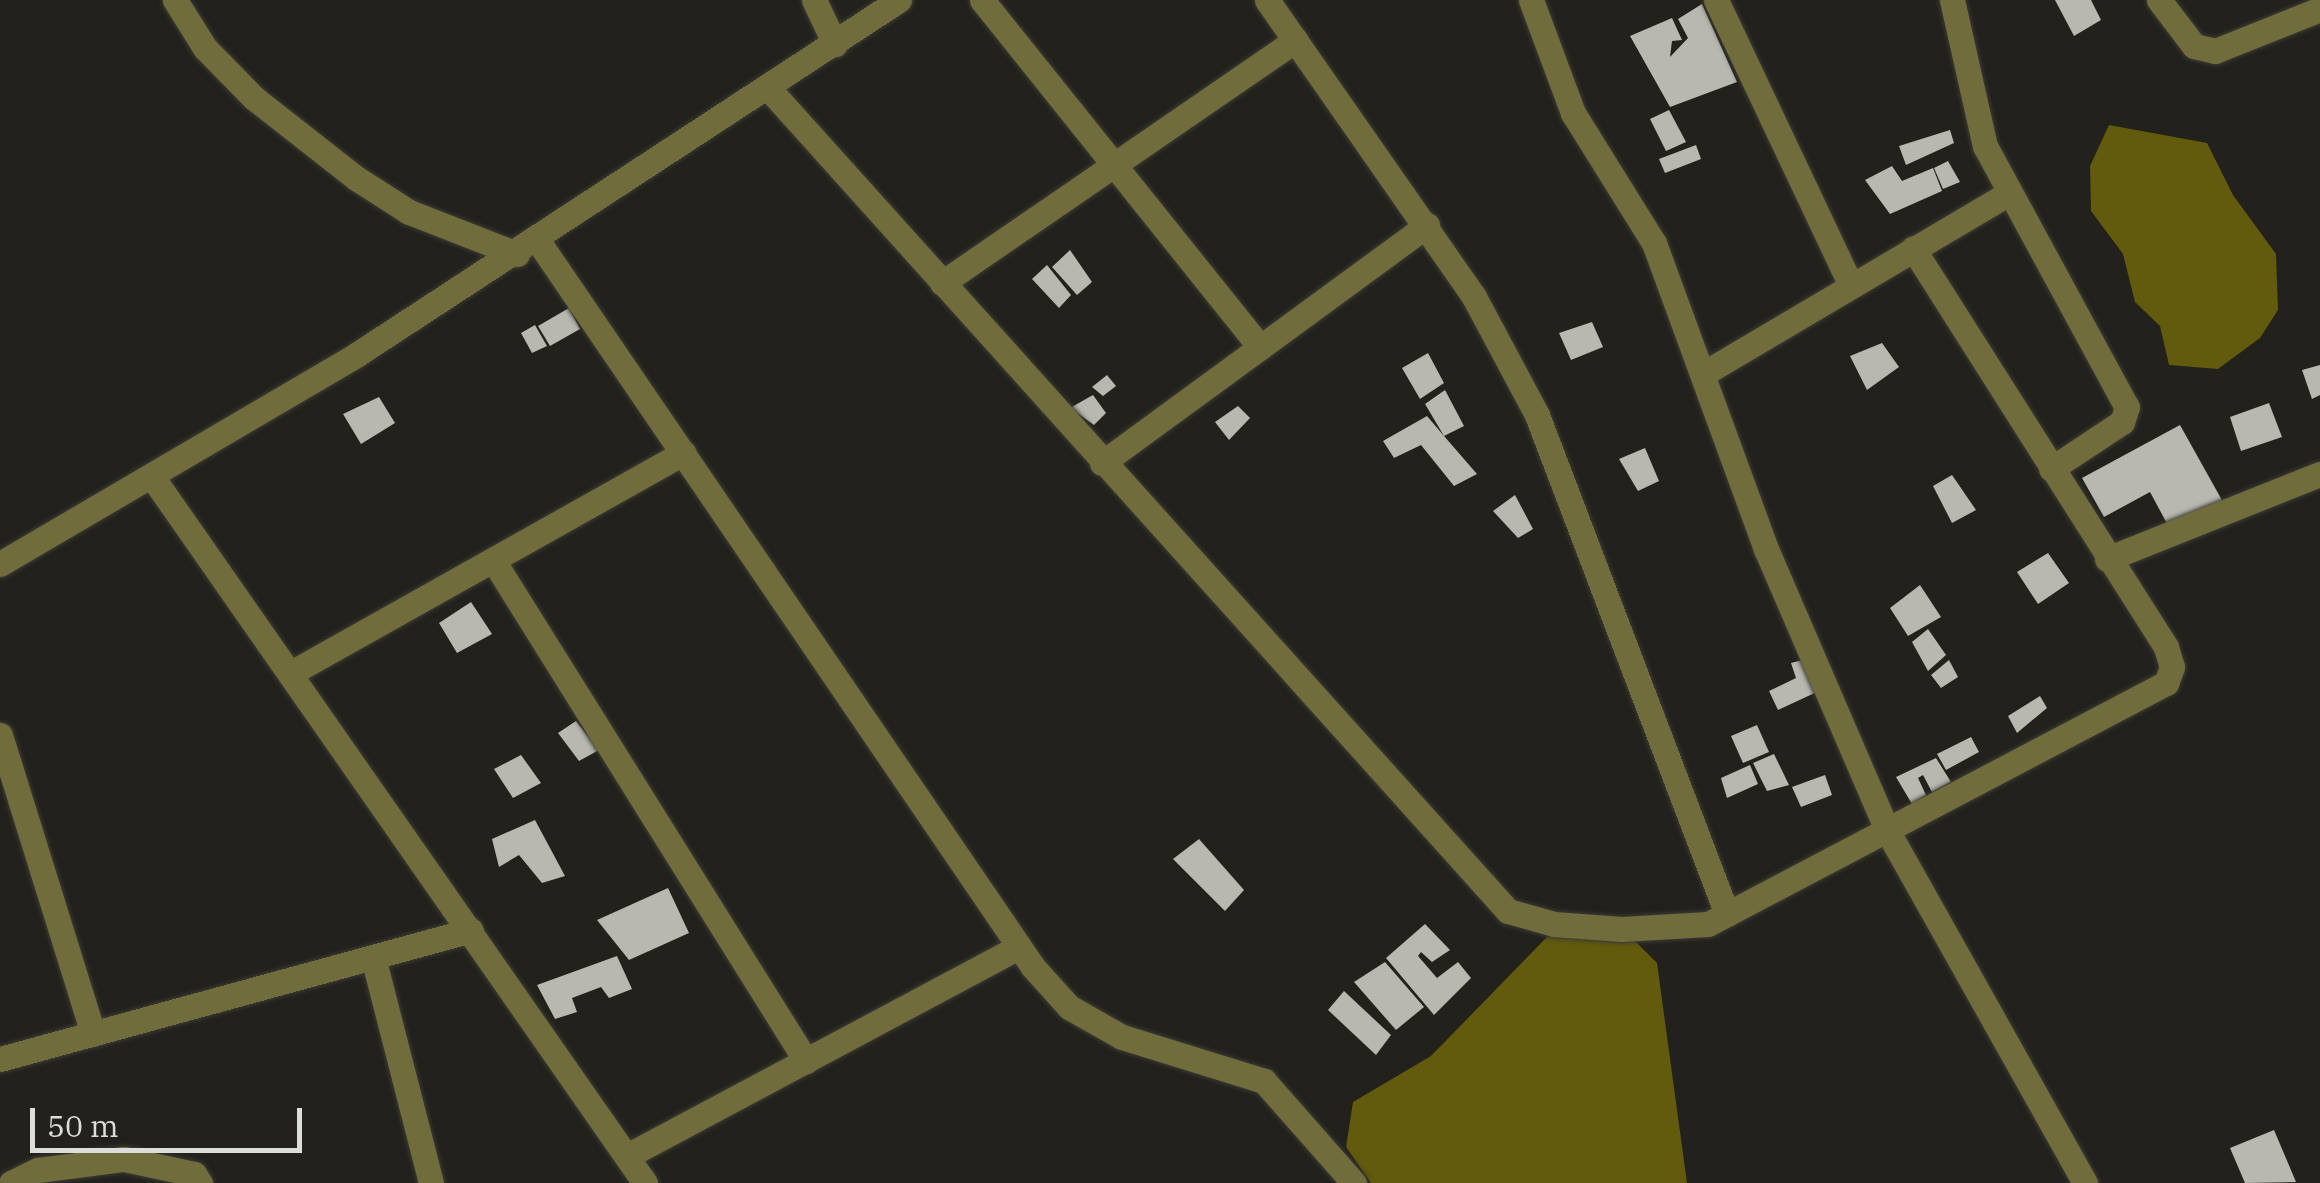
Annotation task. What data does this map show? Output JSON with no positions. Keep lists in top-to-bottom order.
{
  "scale_bar": "50 m"
}
